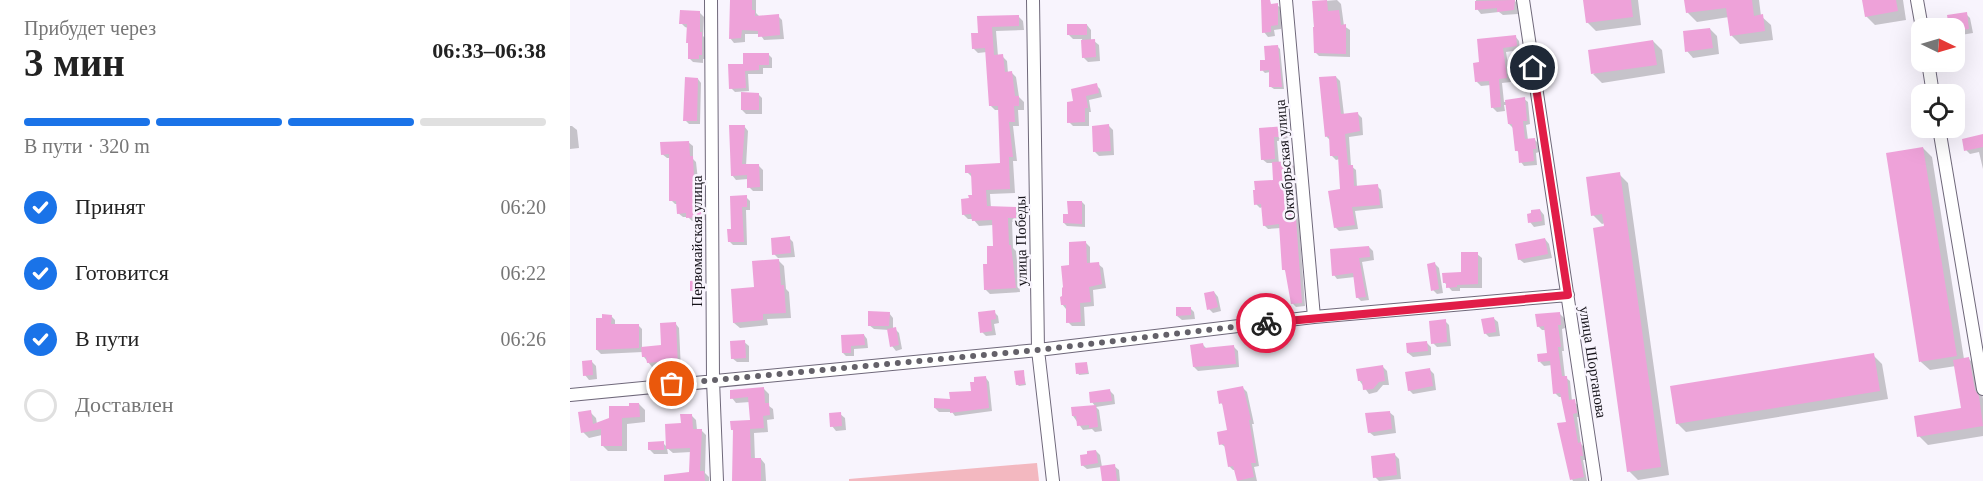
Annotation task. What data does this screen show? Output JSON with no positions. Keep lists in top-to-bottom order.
{
  "streets": {
    "street": [
      "Октябрьская улица",
      "Первомайская улица",
      "улица Победы",
      "улица Шортанова"
    ]
  },
  "north": "right",
  "page": {
    "heading": ["3 мин", "Прибудет через", "06:33–06:38"],
    "bar": "В пути · 320 m",
    "list": [
      ["Принят", "06:20"],
      ["Готовится", "06:22"],
      ["В пути", "06:26"],
      "Доставлен"
    ]
  }
}
